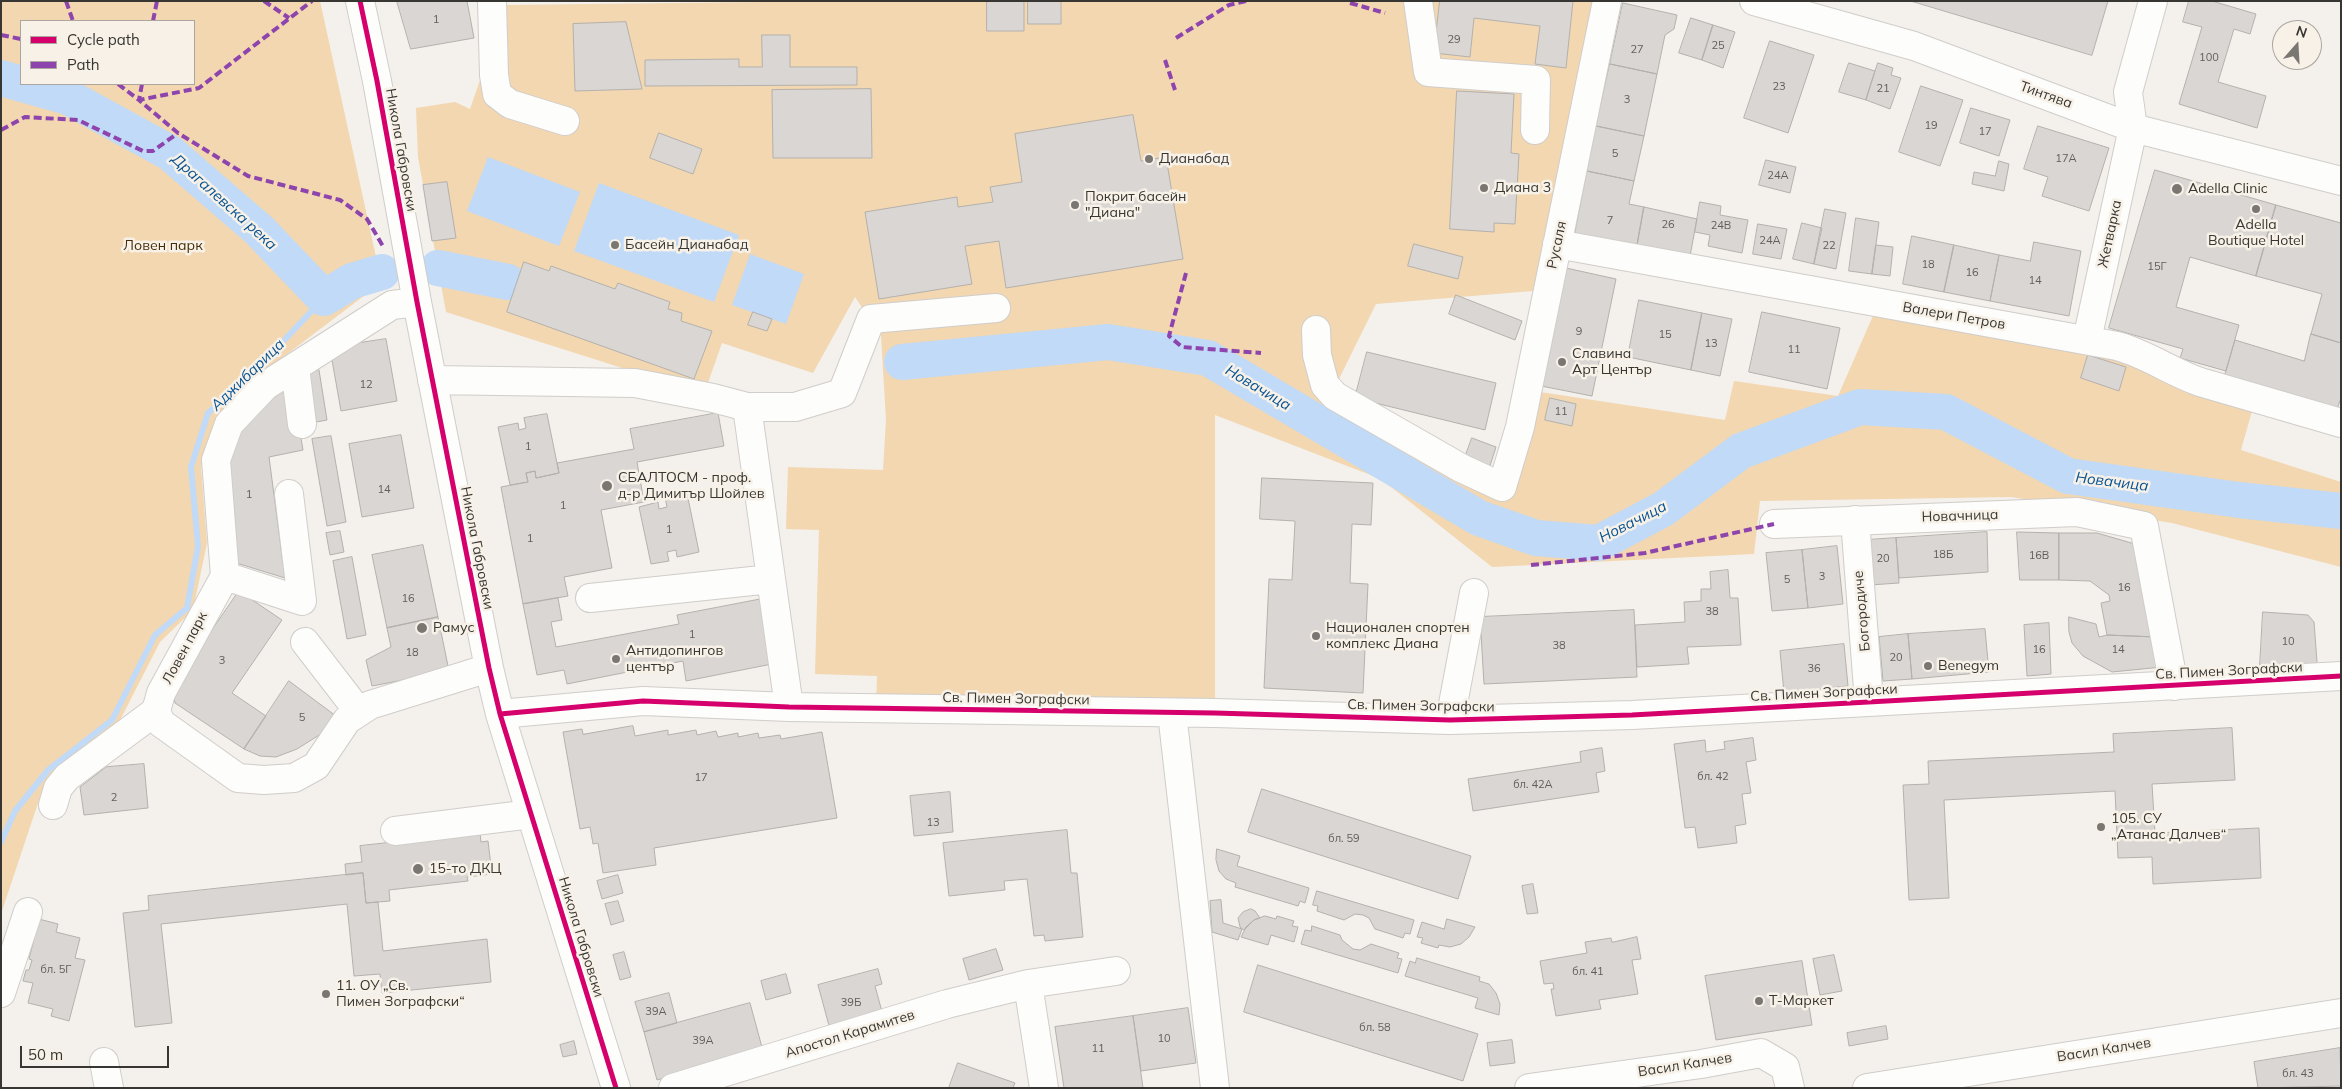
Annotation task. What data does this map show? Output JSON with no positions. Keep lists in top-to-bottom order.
{
  "streets": {
    "street": [
      "Тинтява",
      "Никола Габровски",
      "Жетварка",
      "Русаля",
      "Валери Петров",
      "Новачница",
      "Богородиче",
      "Ловен парк",
      "Св. Пимен Зографски",
      "Апостол Карамитев",
      "Васил Калчев"
    ]
  },
  "crossings": [
    ["Тинтява", "Жетварка"],
    ["Никола Габровски", "Св. Пимен Зографски"],
    ["Жетварка", "Валери Петров"],
    ["Русаля", "Валери Петров"],
    ["Новачница", "Богородиче"],
    ["Новачница", "Св. Пимен Зографски"],
    ["Богородиче", "Св. Пимен Зографски"]
  ],
  "water": ["Драгалевска река", "Аджибарица", "Новачица"],
  "parks": ["Ловен парк"],
  "places": [
    "Дианабад",
    "Диана 3",
    "Adella Clinic",
    "Покрит басейн \"Диана\"",
    "Adella Boutique Hotel",
    "Басейн Дианабад",
    "Славина Арт Център",
    "СБАЛТОСМ - проф. д-р Димитър Шойлев",
    "Рамус",
    "Национален спортен комплекс Диана",
    "Антидопингов център",
    "Benegym",
    "105. СУ „Атанас Далчев“",
    "15-то ДКЦ",
    "11. ОУ „Св. Пимен Зографски“",
    "Т-Маркет"
  ],
  "house_numbers": [
    "1",
    "29",
    "25",
    "27",
    "100",
    "23",
    "21",
    "3",
    "19",
    "17",
    "5",
    "17А",
    "24А",
    "7",
    "26",
    "24В",
    "24А",
    "22",
    "18",
    "15Г",
    "16",
    "14",
    "9",
    "15",
    "13",
    "11",
    "12",
    "11",
    "1",
    "14",
    "1",
    "1",
    "1",
    "1",
    "18Б",
    "16В",
    "20",
    "3",
    "5",
    "16",
    "16",
    "38",
    "1",
    "10",
    "38",
    "16",
    "14",
    "18",
    "20",
    "3",
    "36",
    "5",
    "бл. 42",
    "17",
    "бл. 42А",
    "2",
    "13",
    "бл. 59",
    "бл. 5Г",
    "бл. 41",
    "39Б",
    "39А",
    "бл. 58",
    "10",
    "39А",
    "11",
    "бл. 43"
  ],
  "legend": ["Cycle path", "Path"],
  "scale_bar": "50 m",
  "north": "top"
}
